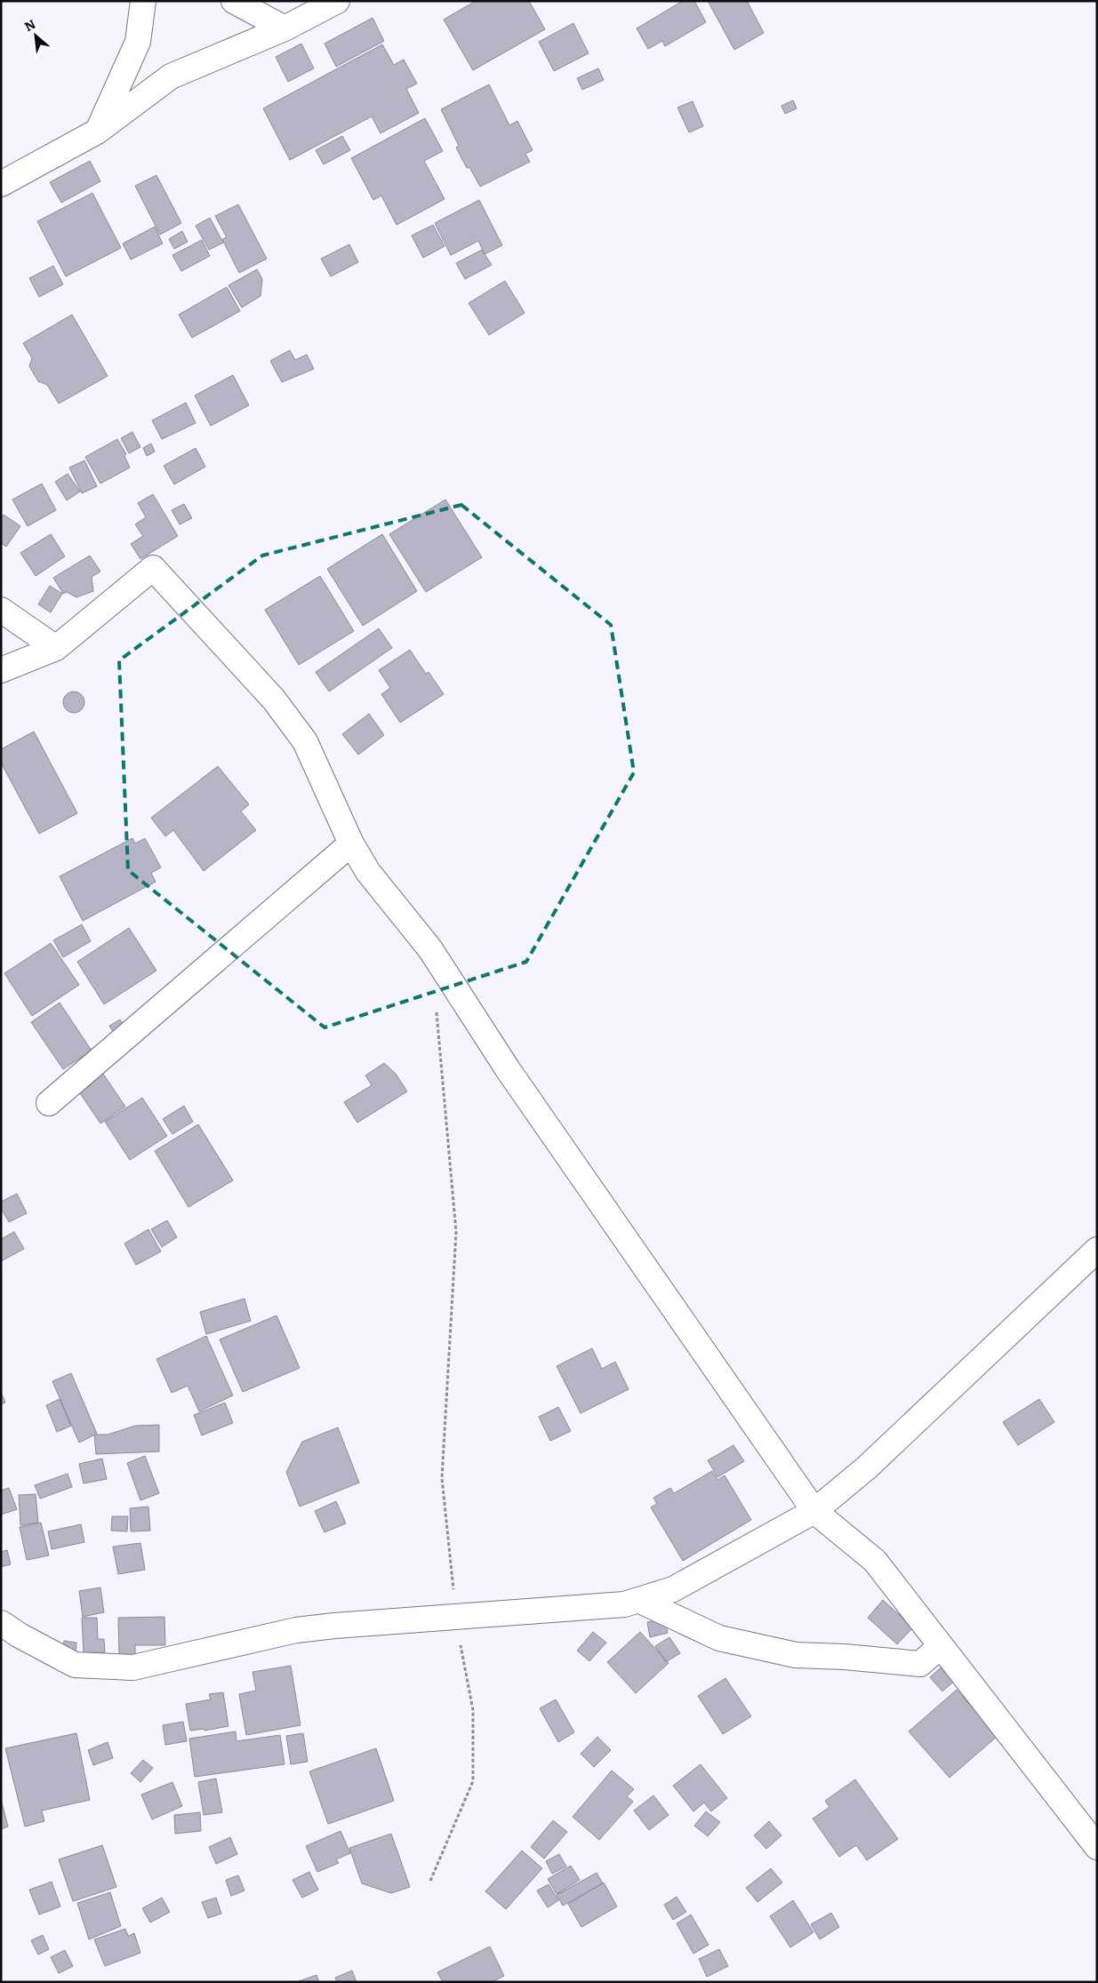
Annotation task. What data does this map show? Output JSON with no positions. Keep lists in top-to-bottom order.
{
  "north": "top left"
}
